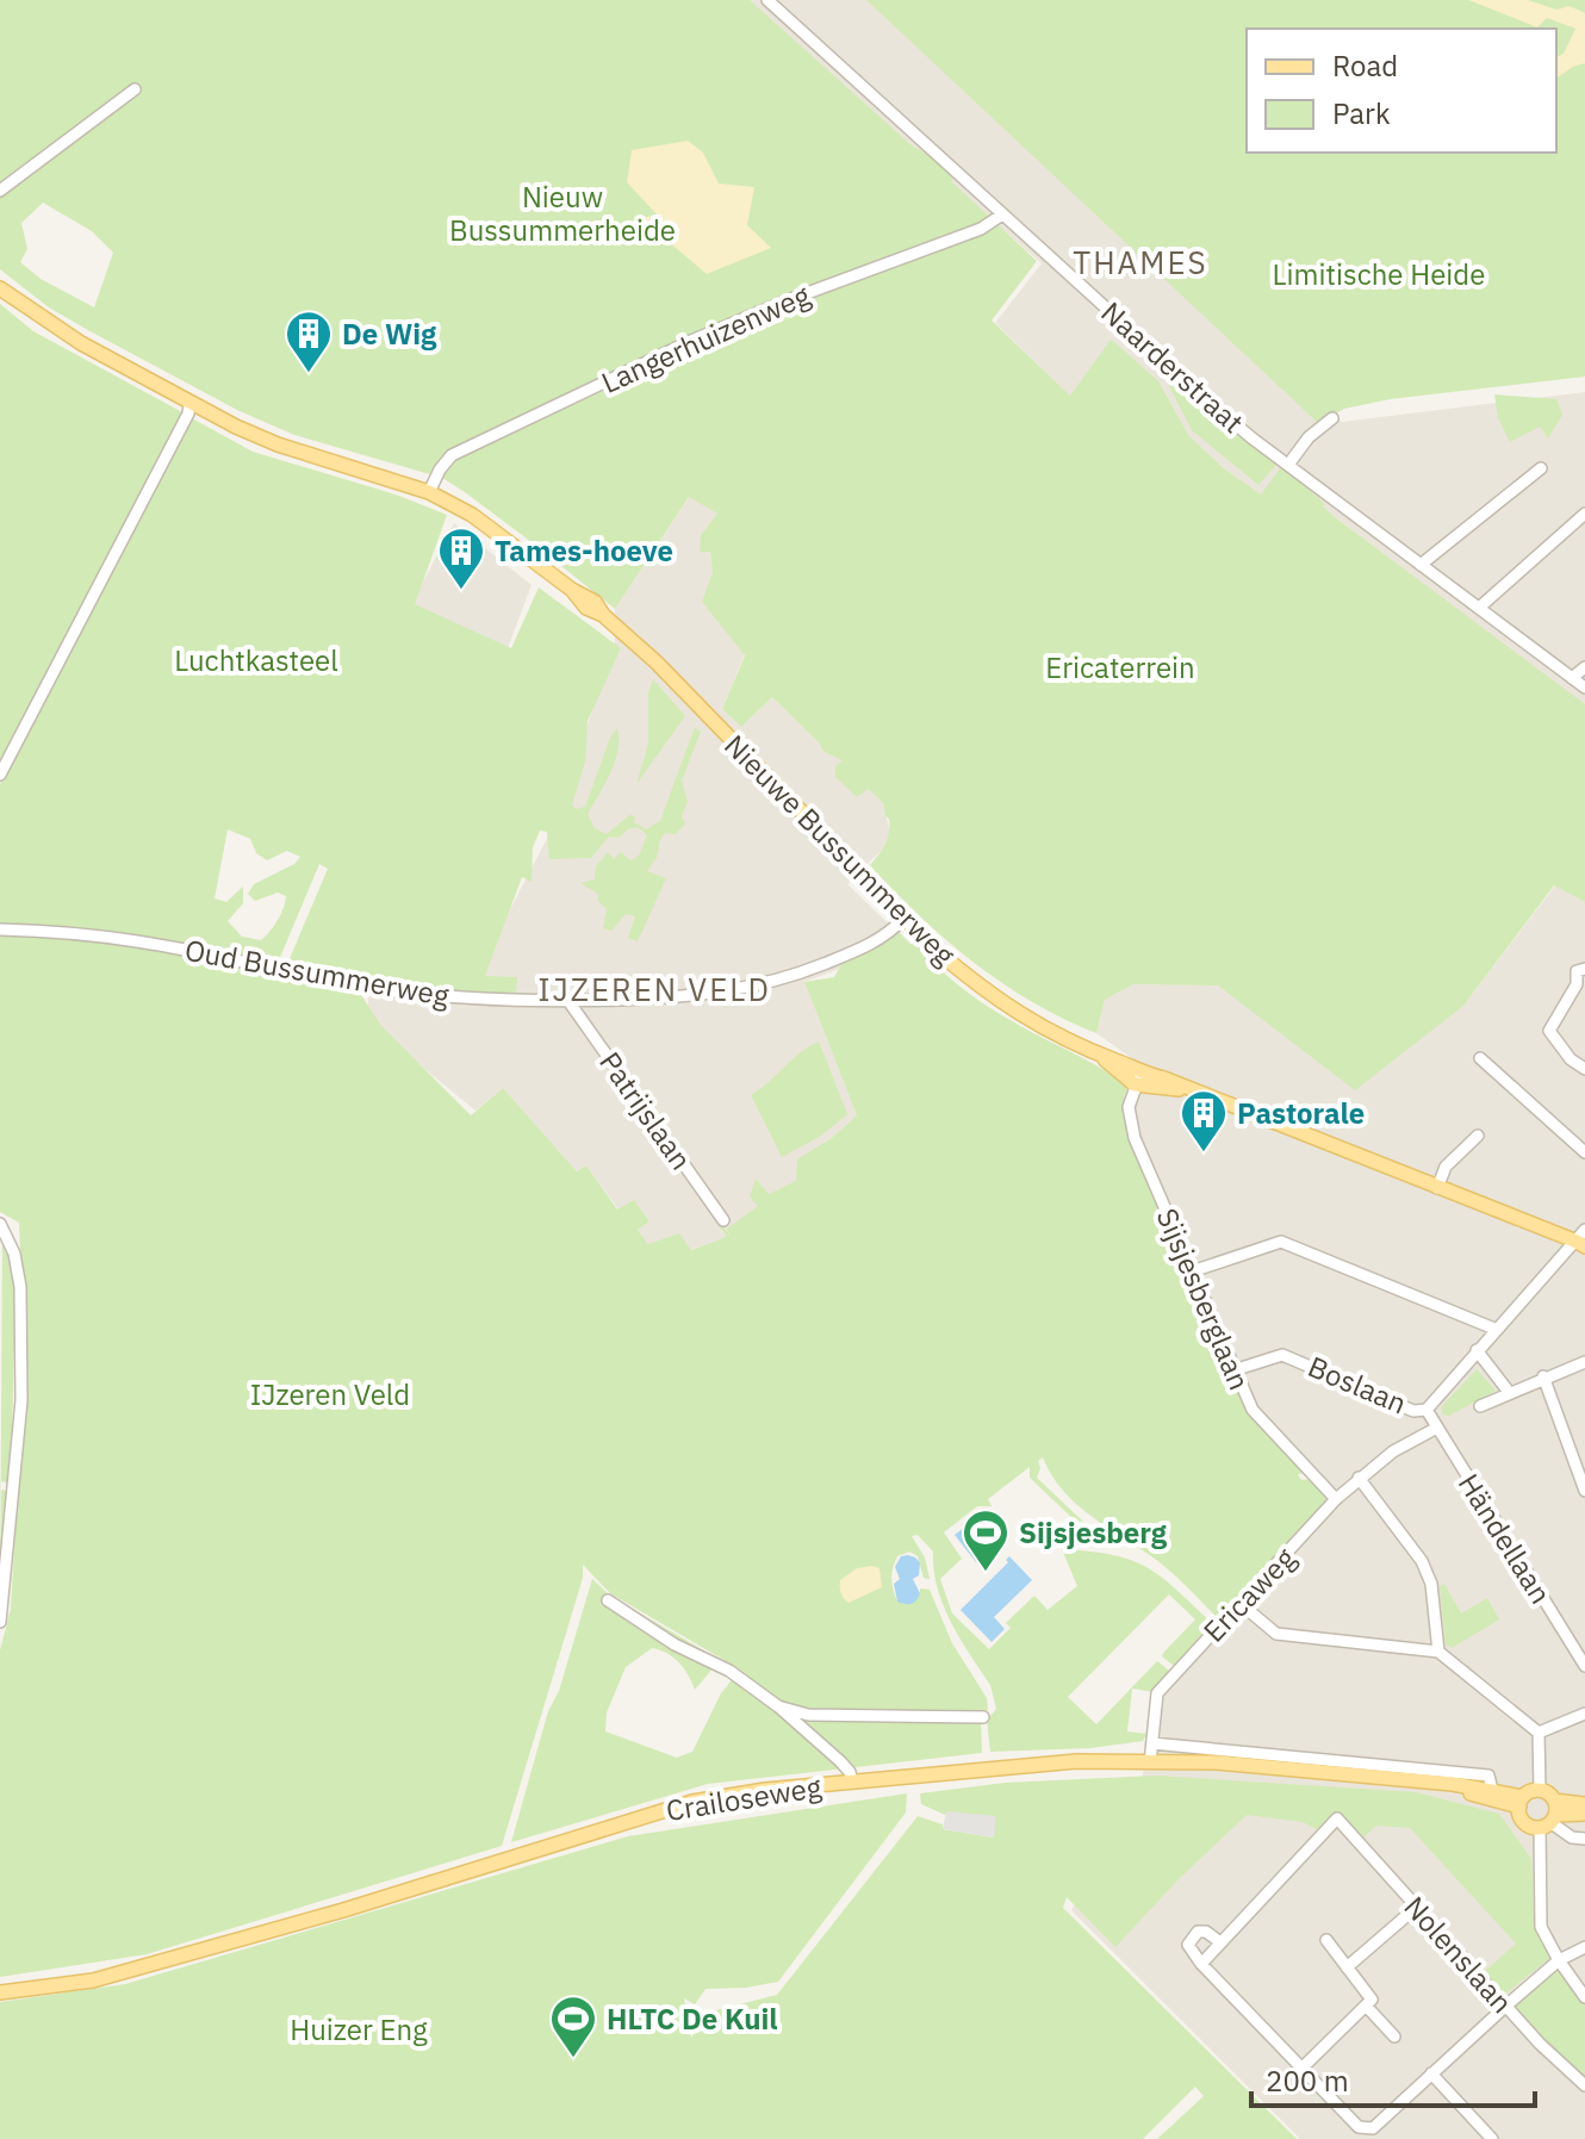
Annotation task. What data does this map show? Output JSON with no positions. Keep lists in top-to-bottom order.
{
  "streets": {
    "main road": ["Nieuwe Bussummerweg", "Crailoseweg"],
    "street": [
      "Langerhuizenweg",
      "Naarderstraat",
      "Oud Bussummerweg",
      "Patrijslaan",
      "Sijsjesberglaan",
      "Boslaan",
      "Händellaan",
      "Ericaweg",
      "Nolenslaan"
    ]
  },
  "crossings": [
    ["Langerhuizenweg", "Naarderstraat"],
    ["Langerhuizenweg", "Nieuwe Bussummerweg"],
    ["Nieuwe Bussummerweg", "Oud Bussummerweg"],
    ["Nieuwe Bussummerweg", "Sijsjesberglaan"],
    ["Oud Bussummerweg", "Patrijslaan"],
    ["Sijsjesberglaan", "Boslaan"],
    ["Sijsjesberglaan", "Ericaweg"],
    ["Boslaan", "Händellaan"],
    ["Händellaan", "Ericaweg"],
    ["Ericaweg", "Crailoseweg"]
  ],
  "districts": ["THAMES", "IJZEREN VELD"],
  "parks": [
    "Nieuw Bussummerheide",
    "Limitische Heide",
    "Luchtkasteel",
    "Ericaterrein",
    "IJzeren Veld",
    "Huizer Eng"
  ],
  "places": {
    "building": ["De Wig", "Tames-hoeve", "Pastorale"],
    "sports": ["Sijsjesberg", "HLTC De Kuil"]
  },
  "legend": ["Road", "Park"],
  "scale_bar": "200 m"
}
